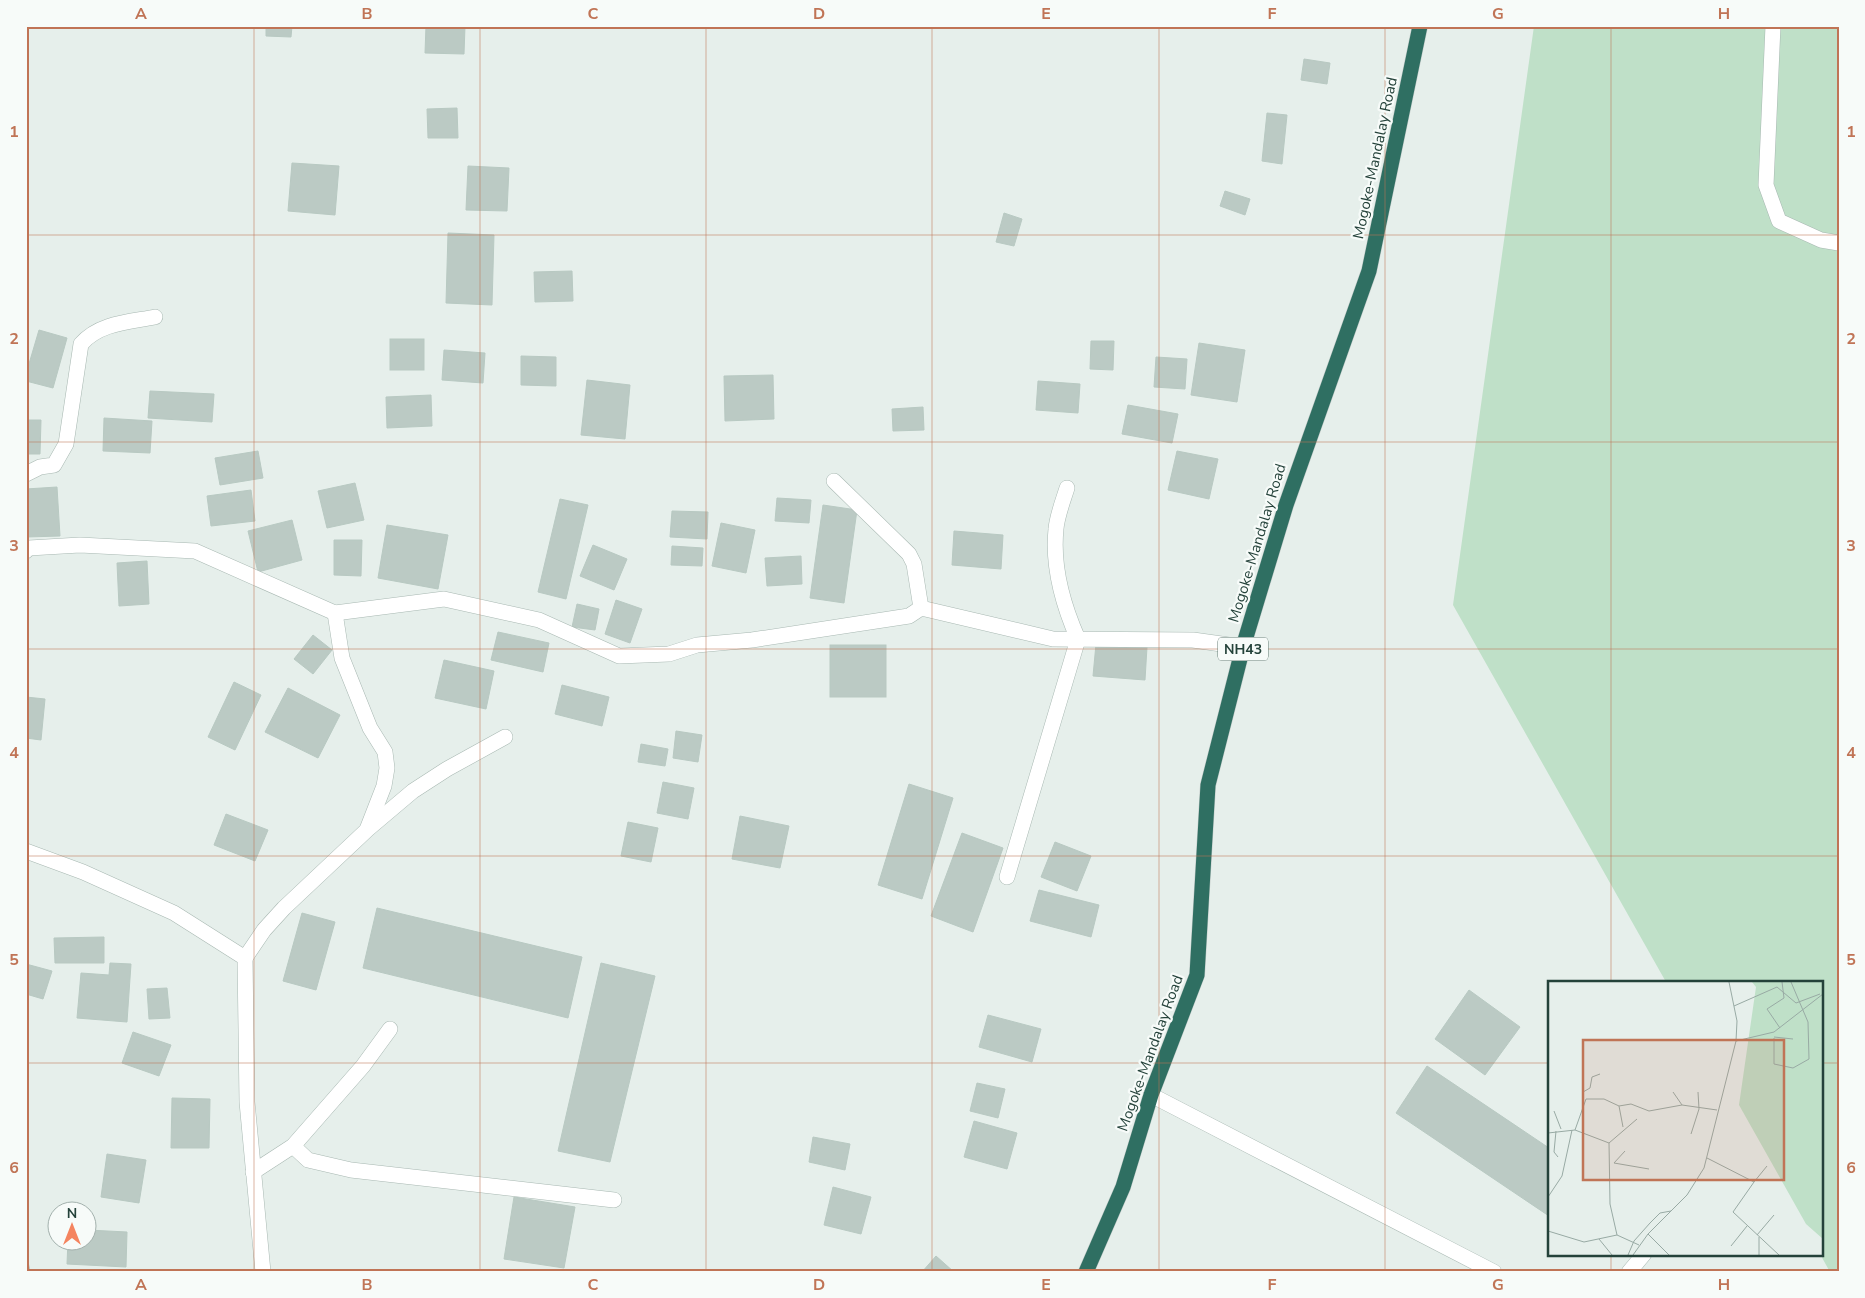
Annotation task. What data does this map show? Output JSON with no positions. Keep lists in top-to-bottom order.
{
  "streets": {
    "highway": ["Mogoke-Mandalay Road", "NH43"]
  },
  "north": "top",
  "grid": {
    "columns": [
      "A",
      "B",
      "C",
      "D",
      "E",
      "F",
      "G",
      "H"
    ],
    "rows": [
      "1",
      "2",
      "3",
      "4",
      "5",
      "6"
    ]
  }
}
